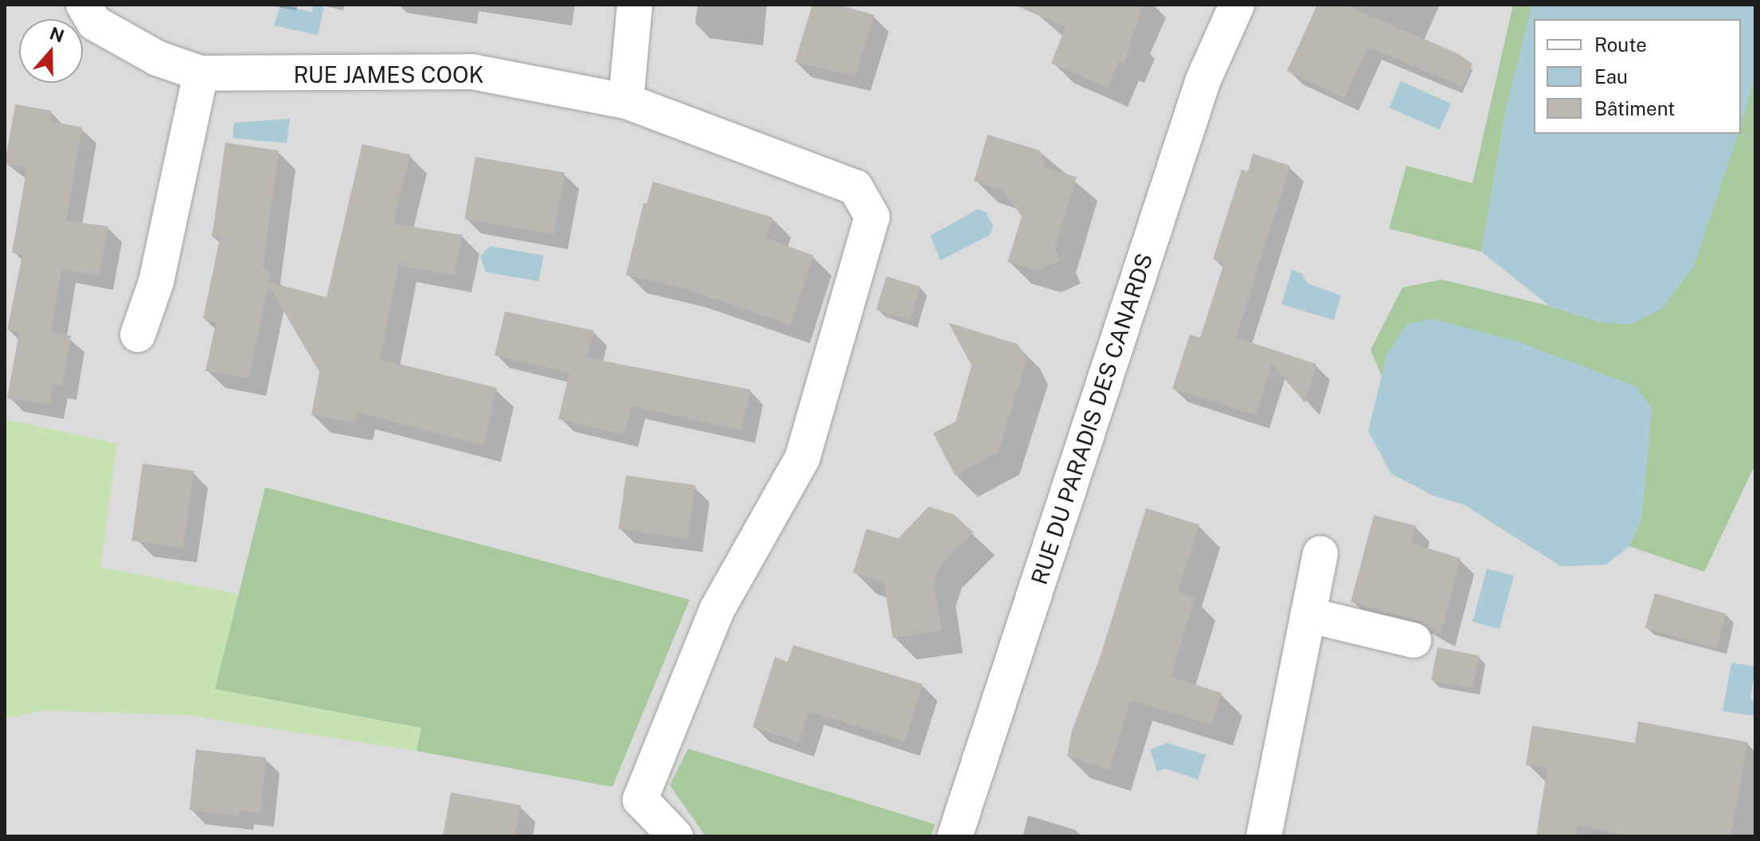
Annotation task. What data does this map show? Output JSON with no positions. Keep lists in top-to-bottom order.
{
  "streets": {
    "street": ["RUE JAMES COOK", "RUE DU PARADIS DES CANARDS"]
  },
  "legend": ["Route", "Eau", "Bâtiment"],
  "north": "top"
}
